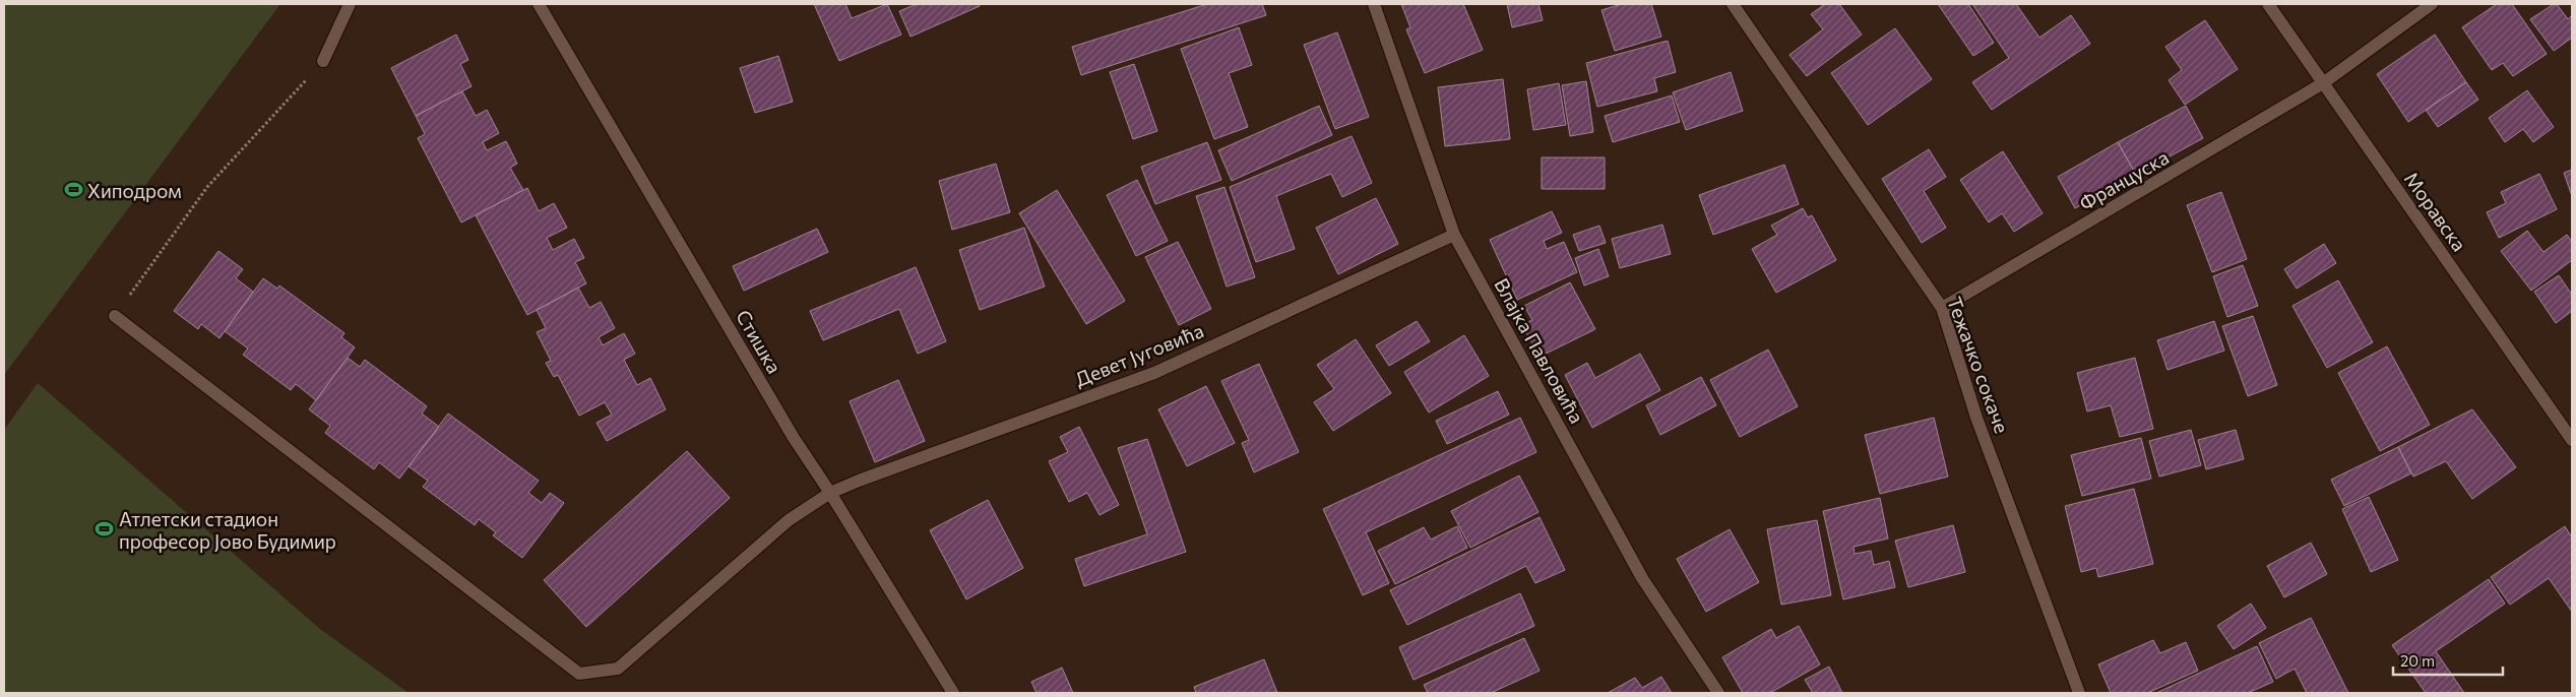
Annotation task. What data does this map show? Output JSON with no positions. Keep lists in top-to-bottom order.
{
  "streets": {
    "street": [
      "Француска",
      "Моравска",
      "Стишка",
      "Влајка Павловића",
      "Девет Југовића",
      "Тежачко сокаче"
    ]
  },
  "crossings": [
    ["Француска", "Моравска"],
    ["Француска", "Тежачко сокаче"],
    ["Стишка", "Девет Југовића"],
    ["Влајка Павловића", "Девет Југовића"]
  ],
  "places": {
    "sports": ["Хиподром", "Атлетски стадион професор Јово Будимир"]
  },
  "scale_bar": "20 m"
}
